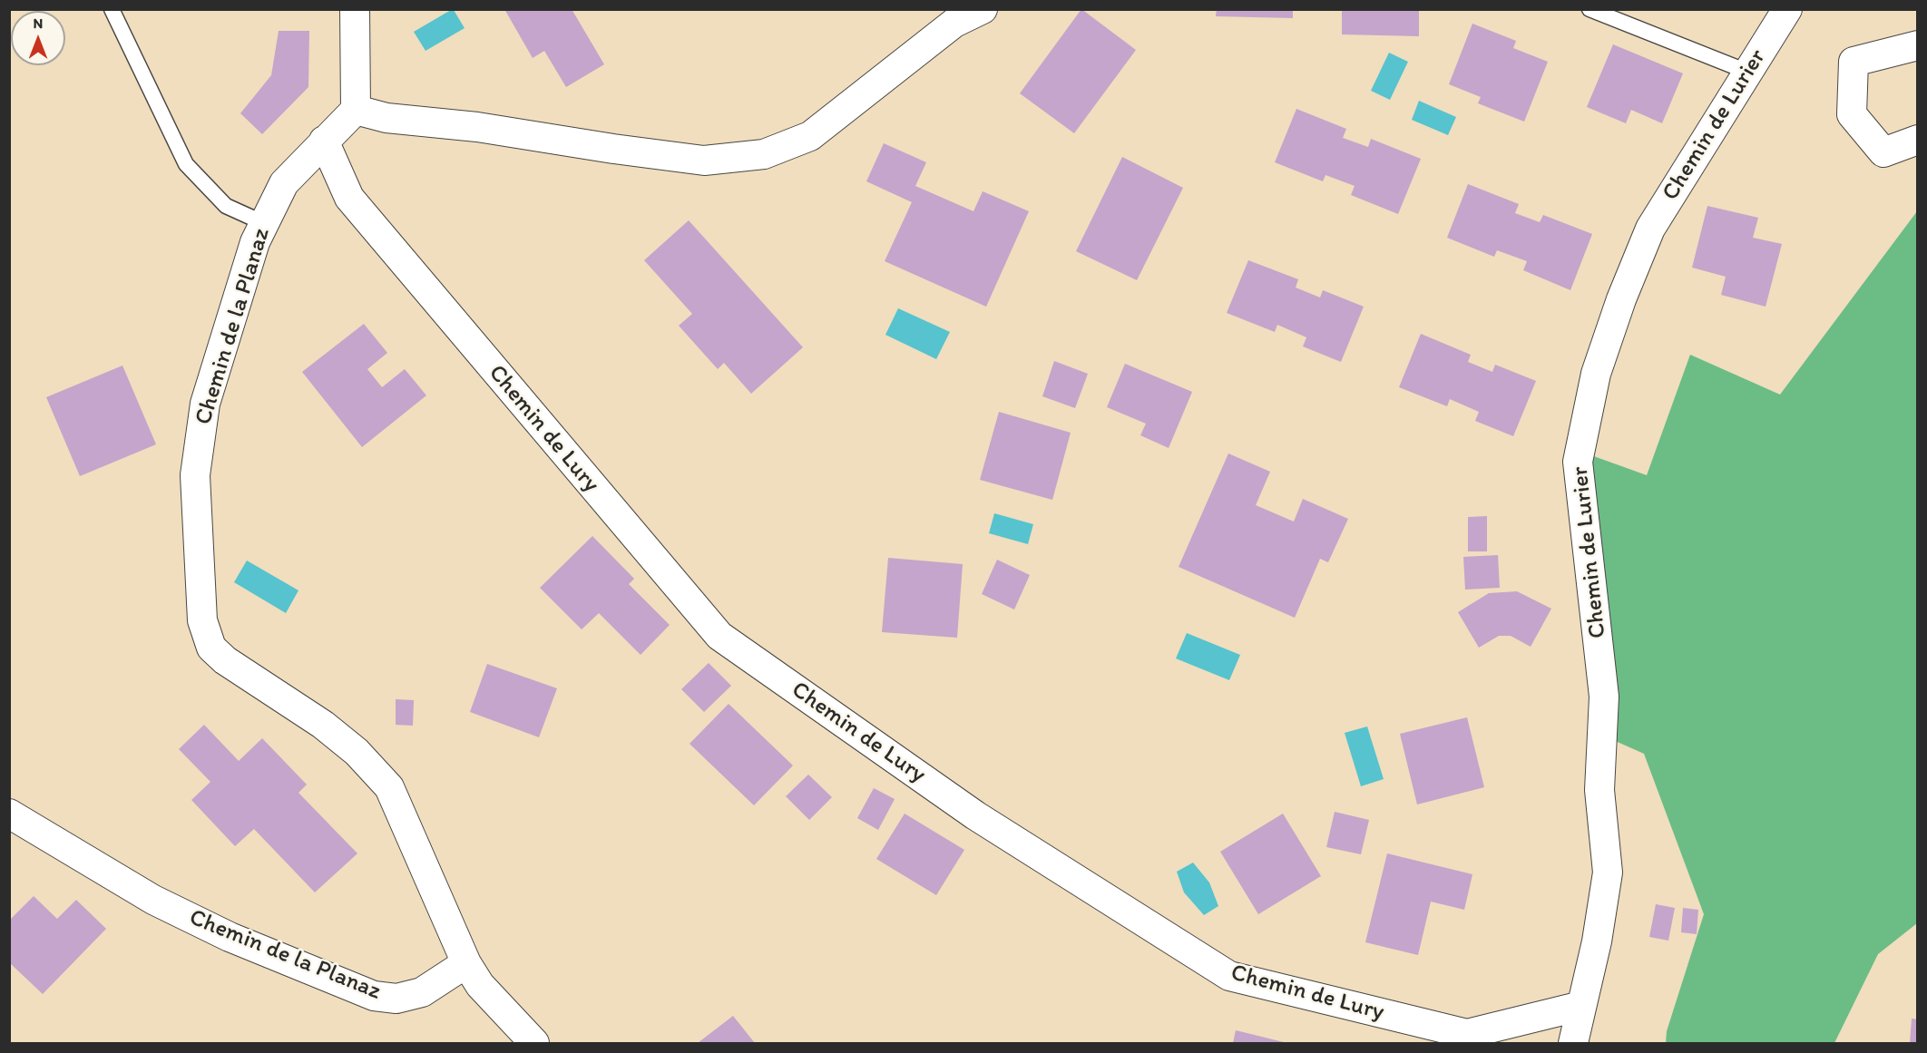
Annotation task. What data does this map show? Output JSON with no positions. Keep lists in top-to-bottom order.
{
  "streets": {
    "street": ["Chemin de Lurier", "Chemin de la Planaz", "Chemin de Lury"]
  },
  "crossings": [
    ["Chemin de Lurier", "Chemin de Lury"],
    ["Chemin de la Planaz", "Chemin de Lury"]
  ],
  "north": "top"
}
